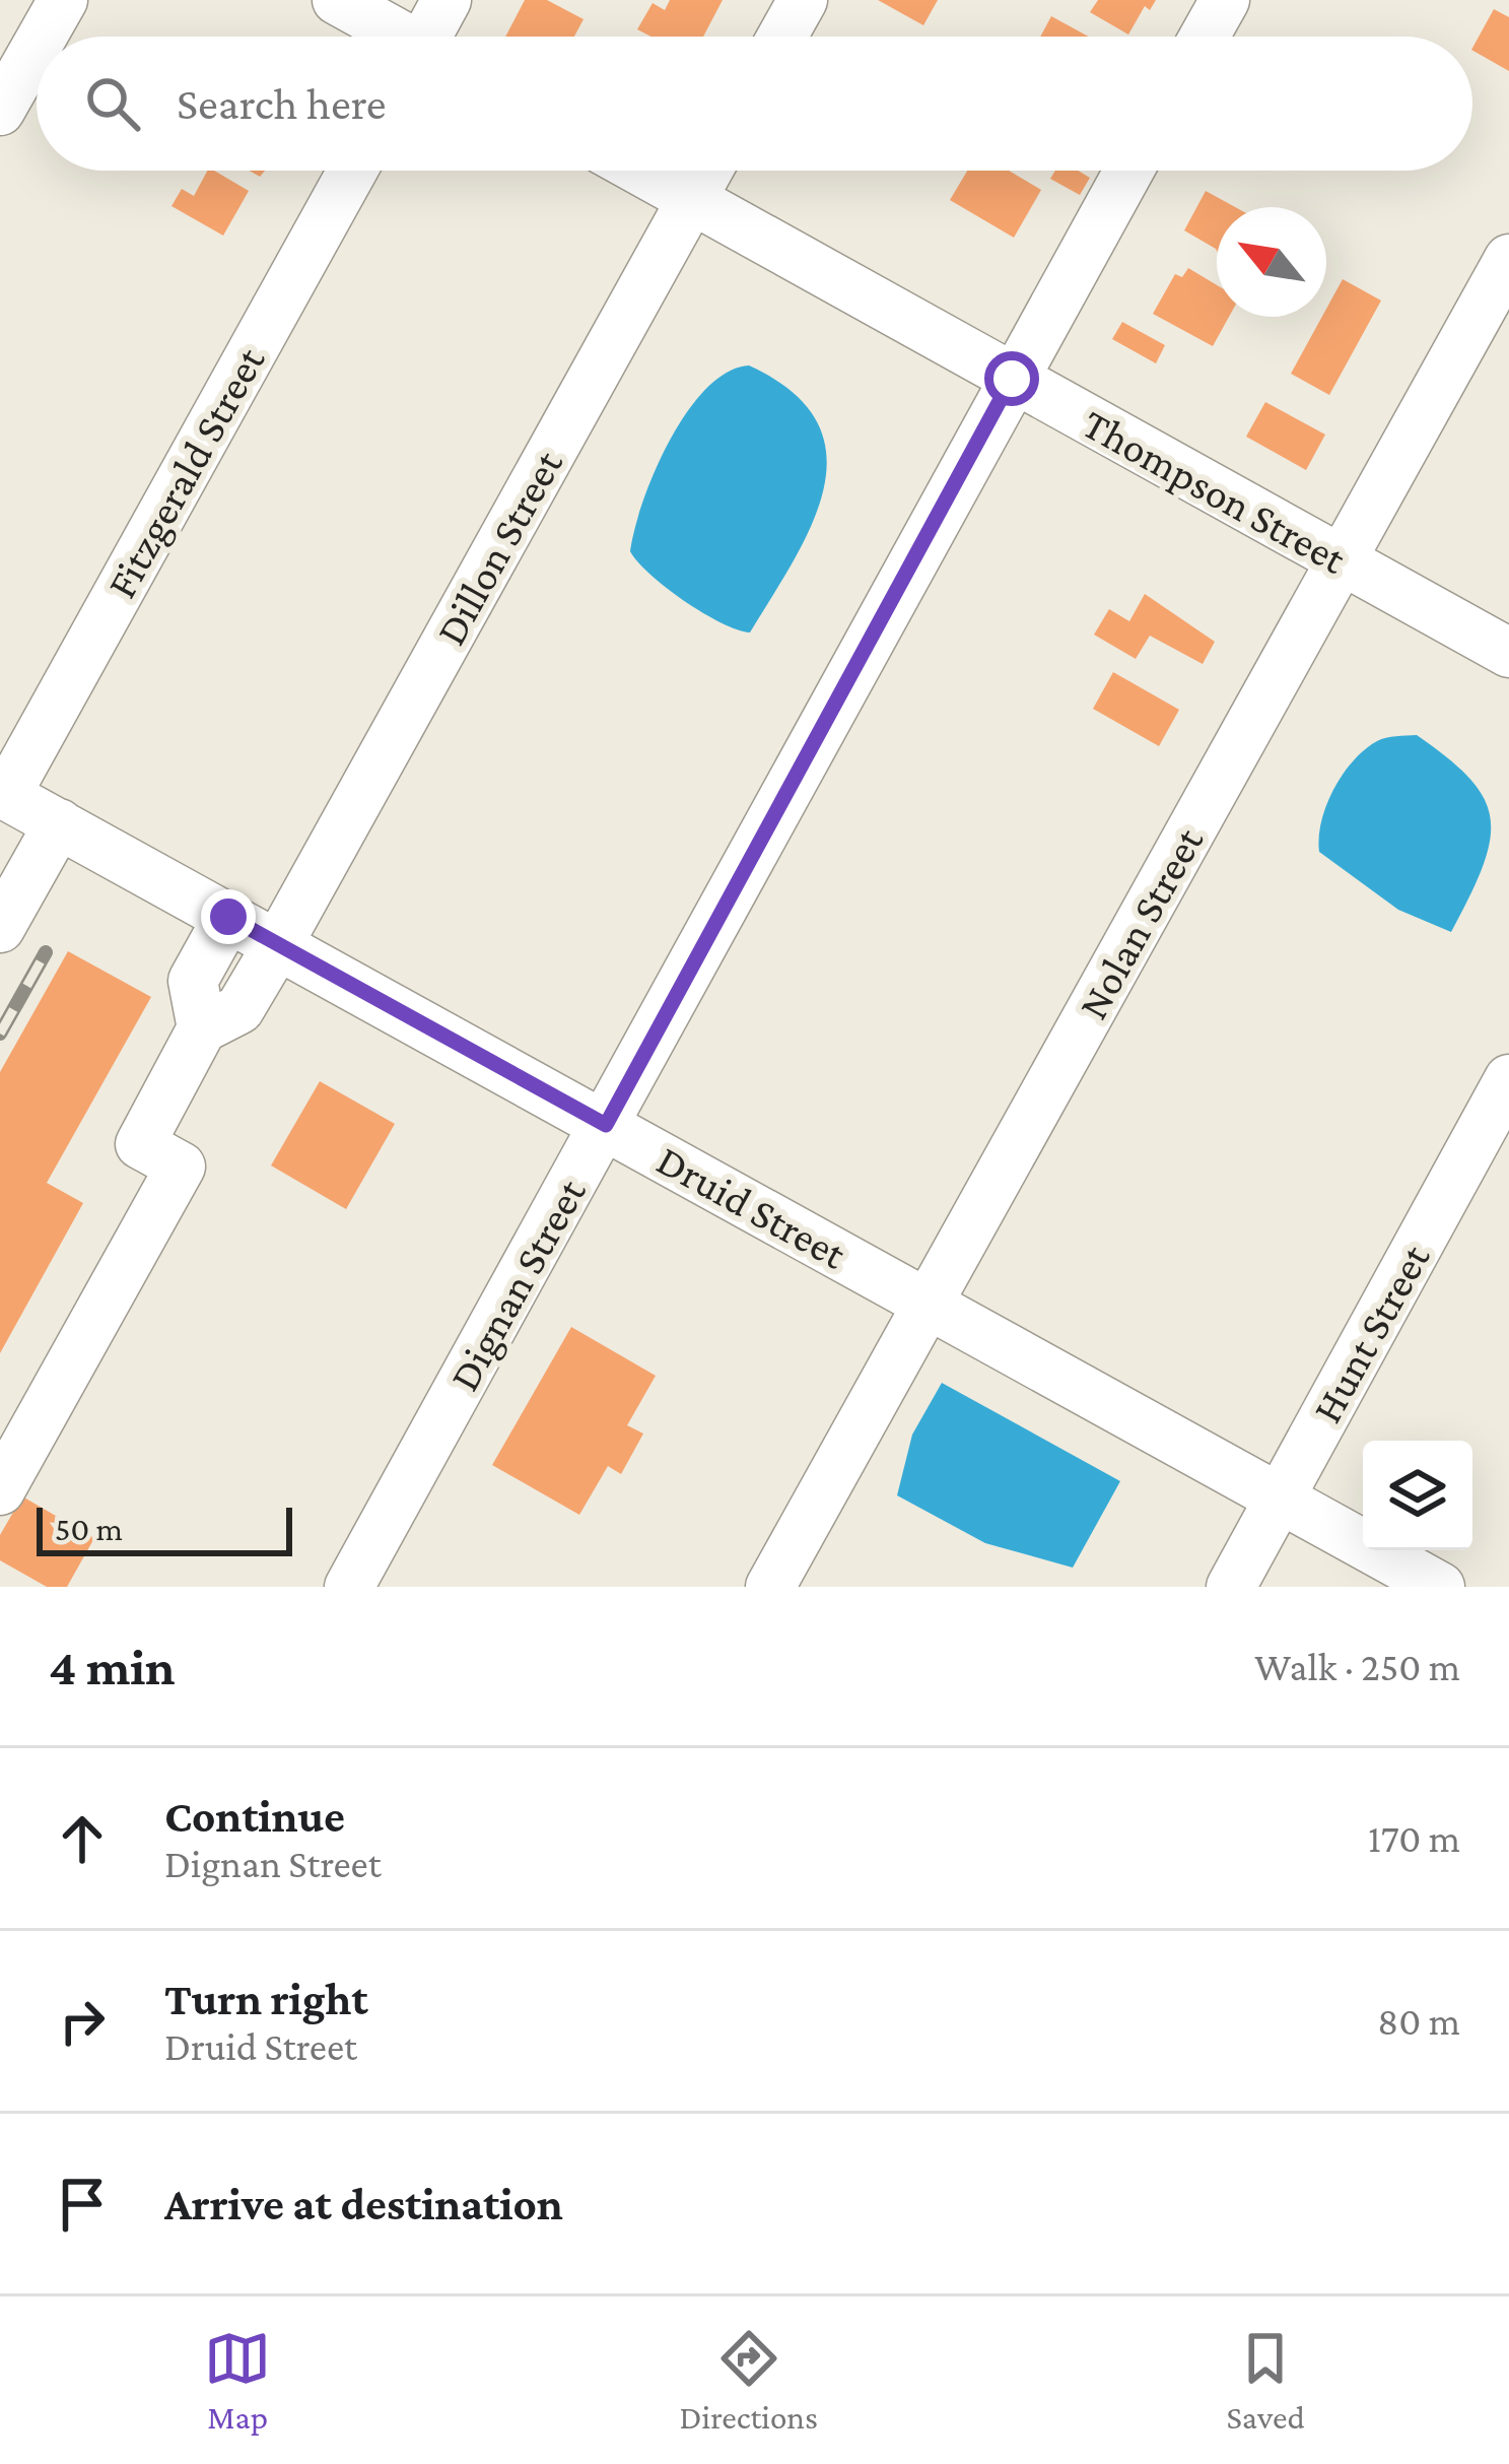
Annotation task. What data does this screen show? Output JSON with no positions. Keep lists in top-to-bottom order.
{
  "streets": {
    "street": [
      "Fitzgerald Street",
      "Thompson Street",
      "Dillon Street",
      "Nolan Street",
      "Druid Street",
      "Dignan Street",
      "Hunt Street"
    ]
  },
  "crossings": [
    ["Fitzgerald Street", "Druid Street"],
    ["Thompson Street", "Dillon Street"],
    ["Thompson Street", "Nolan Street"],
    ["Thompson Street", "Dignan Street"],
    ["Dillon Street", "Druid Street"],
    ["Nolan Street", "Druid Street"],
    ["Druid Street", "Dignan Street"],
    ["Druid Street", "Hunt Street"]
  ],
  "scale_bar": "50 m",
  "north": "top left",
  "page": {
    "search": "Search here",
    "scale": "50 m",
    "heading": ["4 min", "Walk · 250 m"],
    "list": [
      ["Continue", "Dignan Street", "170 m"],
      ["Turn right", "Druid Street", "80 m"],
      "Arrive at destination"
    ],
    "nav": ["Map", "Directions", "Saved"]
  }
}
